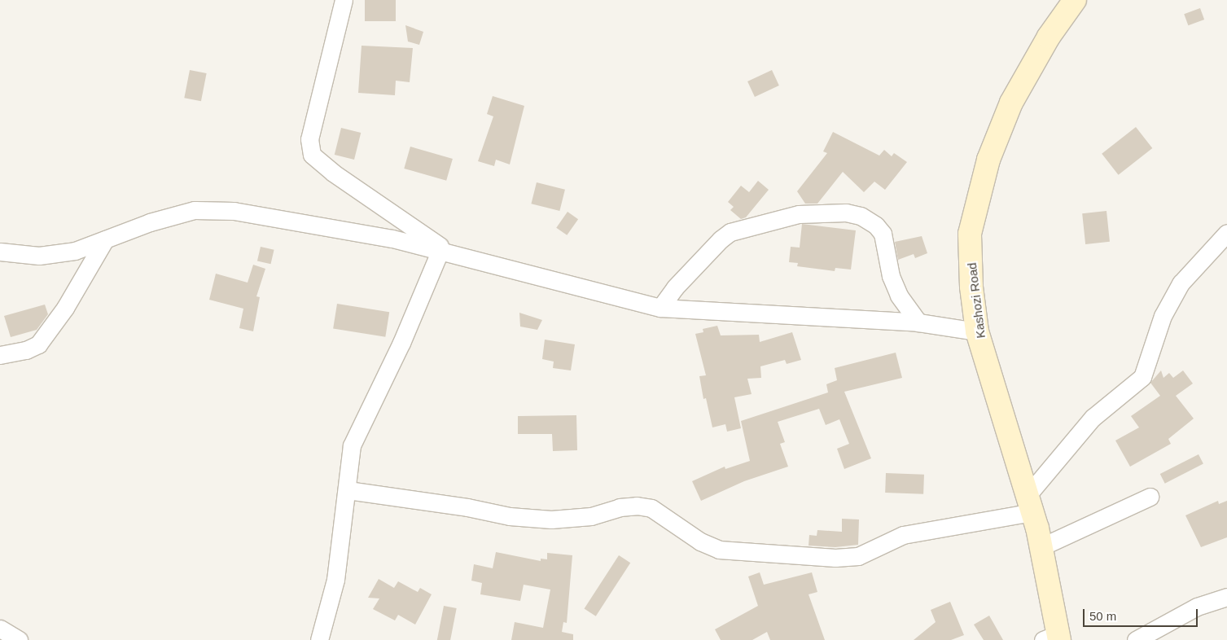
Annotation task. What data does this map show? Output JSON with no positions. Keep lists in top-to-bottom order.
{
  "streets": {
    "main road": ["Kashozi Road"]
  },
  "scale_bar": "50 m"
}
